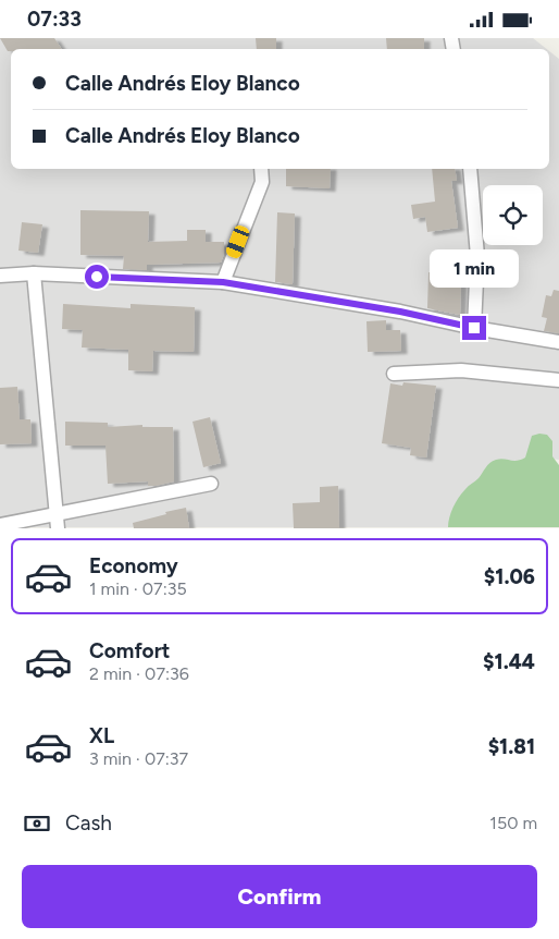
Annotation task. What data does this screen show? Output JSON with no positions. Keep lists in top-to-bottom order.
{
  "page": {
    "status": "07:33",
    "banner": ["Calle Andrés Eloy Blanco", "Calle Andrés Eloy Blanco"],
    "bubble": "1 min",
    "list": [
      {
        "name": "Economy",
        "note": "1 min · 07:35",
        "value": "$1.06"
      },
      {
        "name": "Comfort",
        "note": "2 min · 07:36",
        "value": "$1.44"
      },
      {
        "name": "XL",
        "note": "3 min · 07:37",
        "value": "$1.81"
      }
    ],
    "pay": ["Cash", "150 m"],
    "buttons": "Confirm"
  }
}
